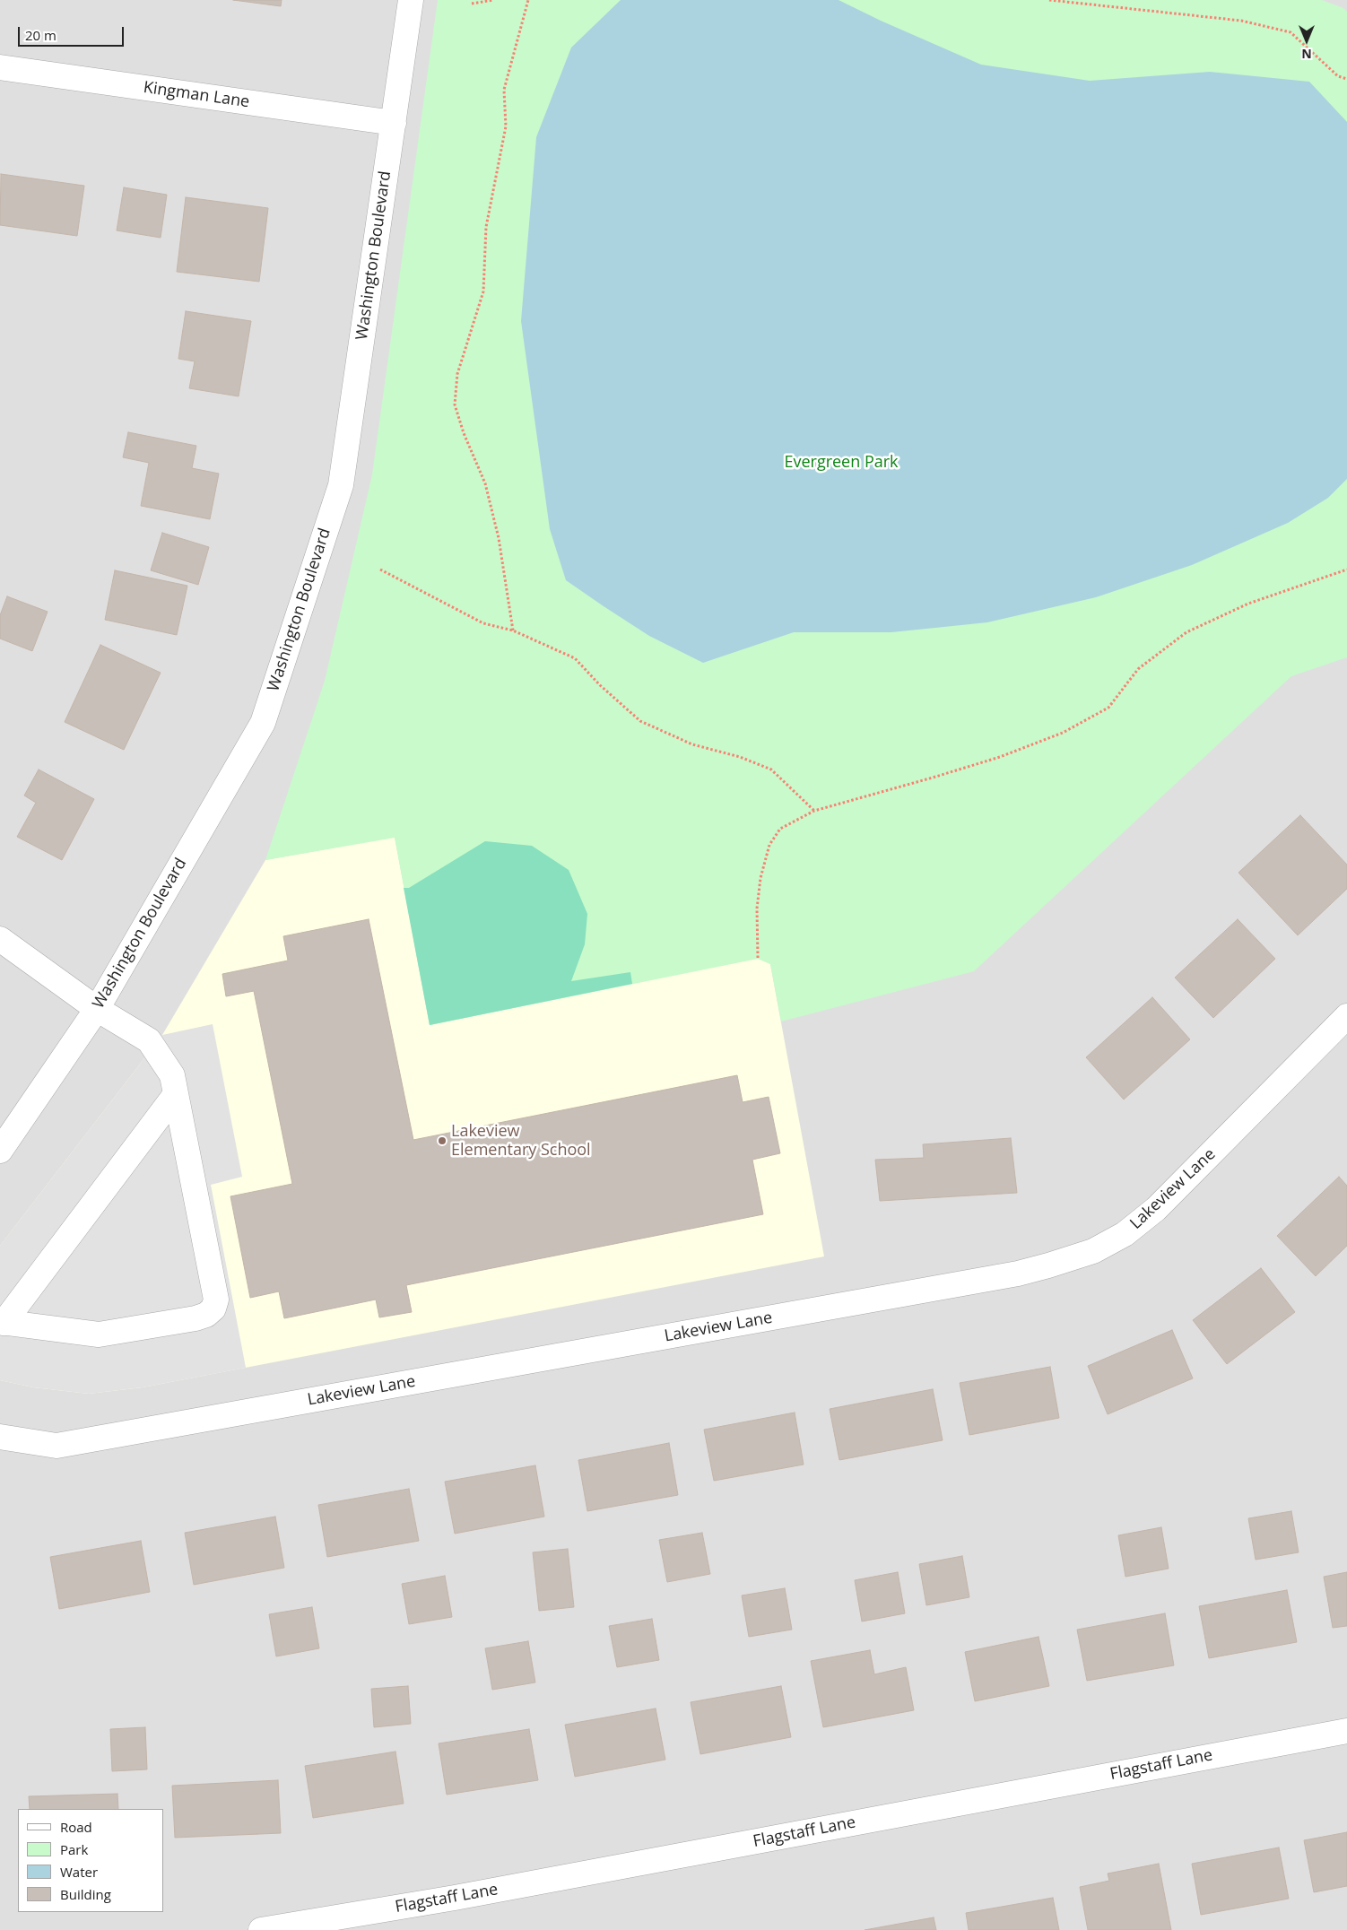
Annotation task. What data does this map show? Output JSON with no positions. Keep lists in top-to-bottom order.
{
  "streets": {
    "street": [
      "Kingman Lane",
      "Washington Boulevard",
      "Lakeview Lane",
      "Flagstaff Lane"
    ]
  },
  "crossings": [
    ["Kingman Lane", "Washington Boulevard"]
  ],
  "parks": ["Evergreen Park"],
  "places": ["Lakeview Elementary School"],
  "legend": [
    "Road",
    "Park",
    "Water",
    "Building"
  ],
  "scale_bar": "20 m",
  "north": "bottom"
}
